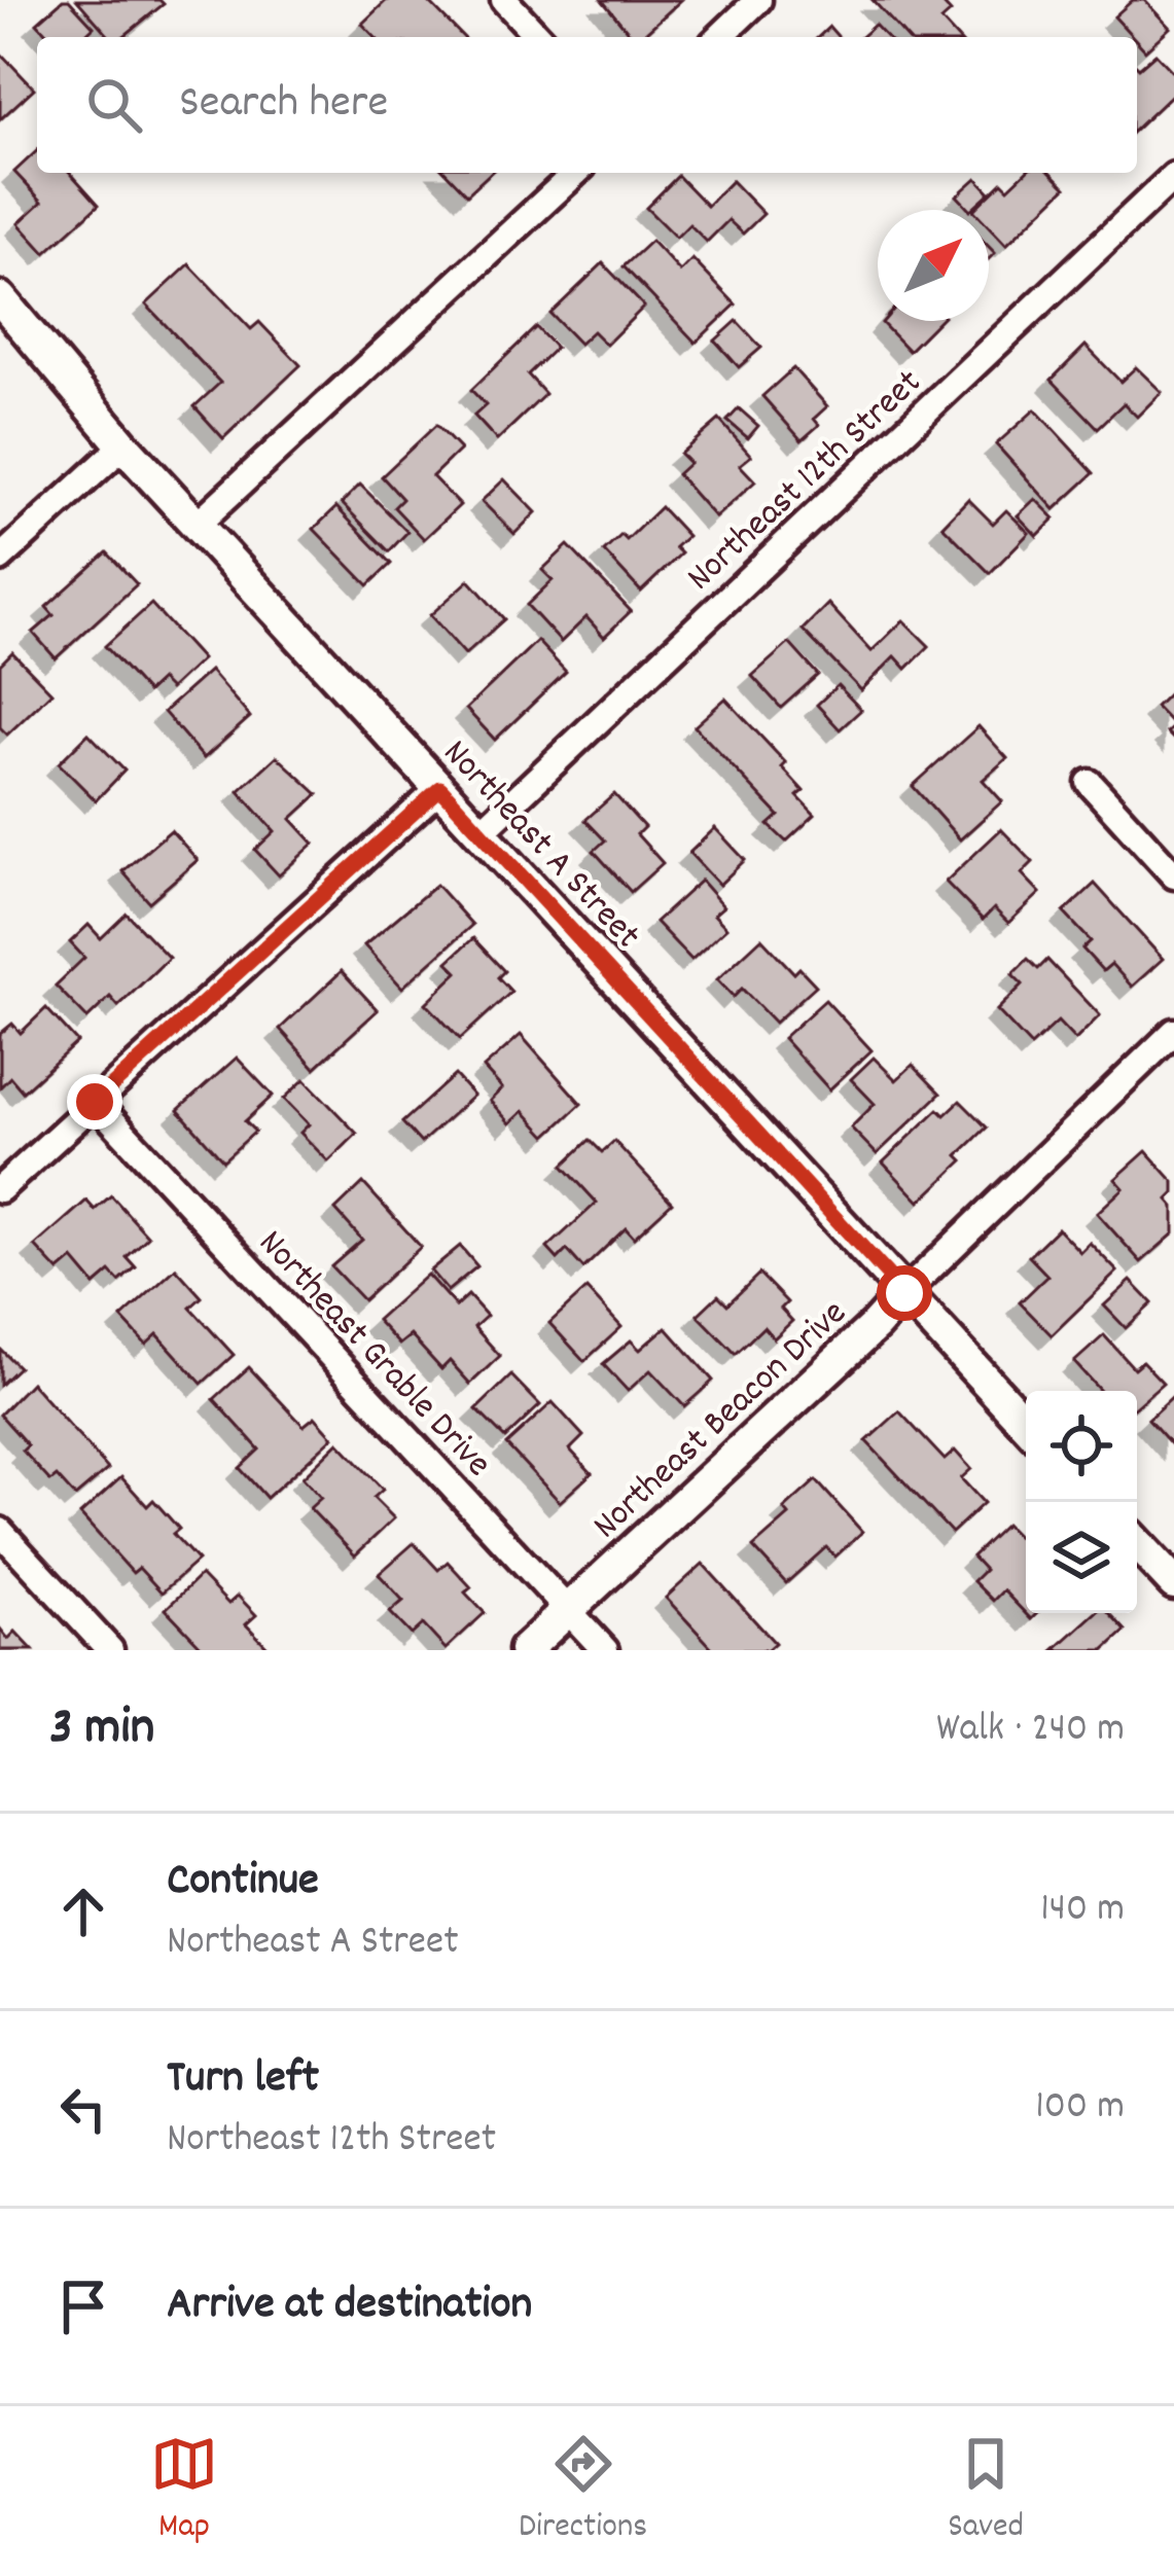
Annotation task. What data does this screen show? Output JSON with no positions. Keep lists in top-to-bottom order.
{
  "streets": {
    "street": [
      "Northeast 12th Street",
      "Northeast A Street",
      "Northeast Grable Drive",
      "Northeast Beacon Drive"
    ]
  },
  "crossings": [
    ["Northeast 12th Street", "Northeast A Street"],
    ["Northeast A Street", "Northeast Beacon Drive"],
    ["Northeast Grable Drive", "Northeast Beacon Drive"]
  ],
  "north": "top right",
  "page": {
    "search": "Search here",
    "heading": ["3 min", "Walk · 240 m"],
    "list": [
      ["Continue", "Northeast A Street", "140 m"],
      ["Turn left", "Northeast 12th Street", "100 m"],
      "Arrive at destination"
    ],
    "nav": ["Map", "Directions", "Saved"]
  }
}
